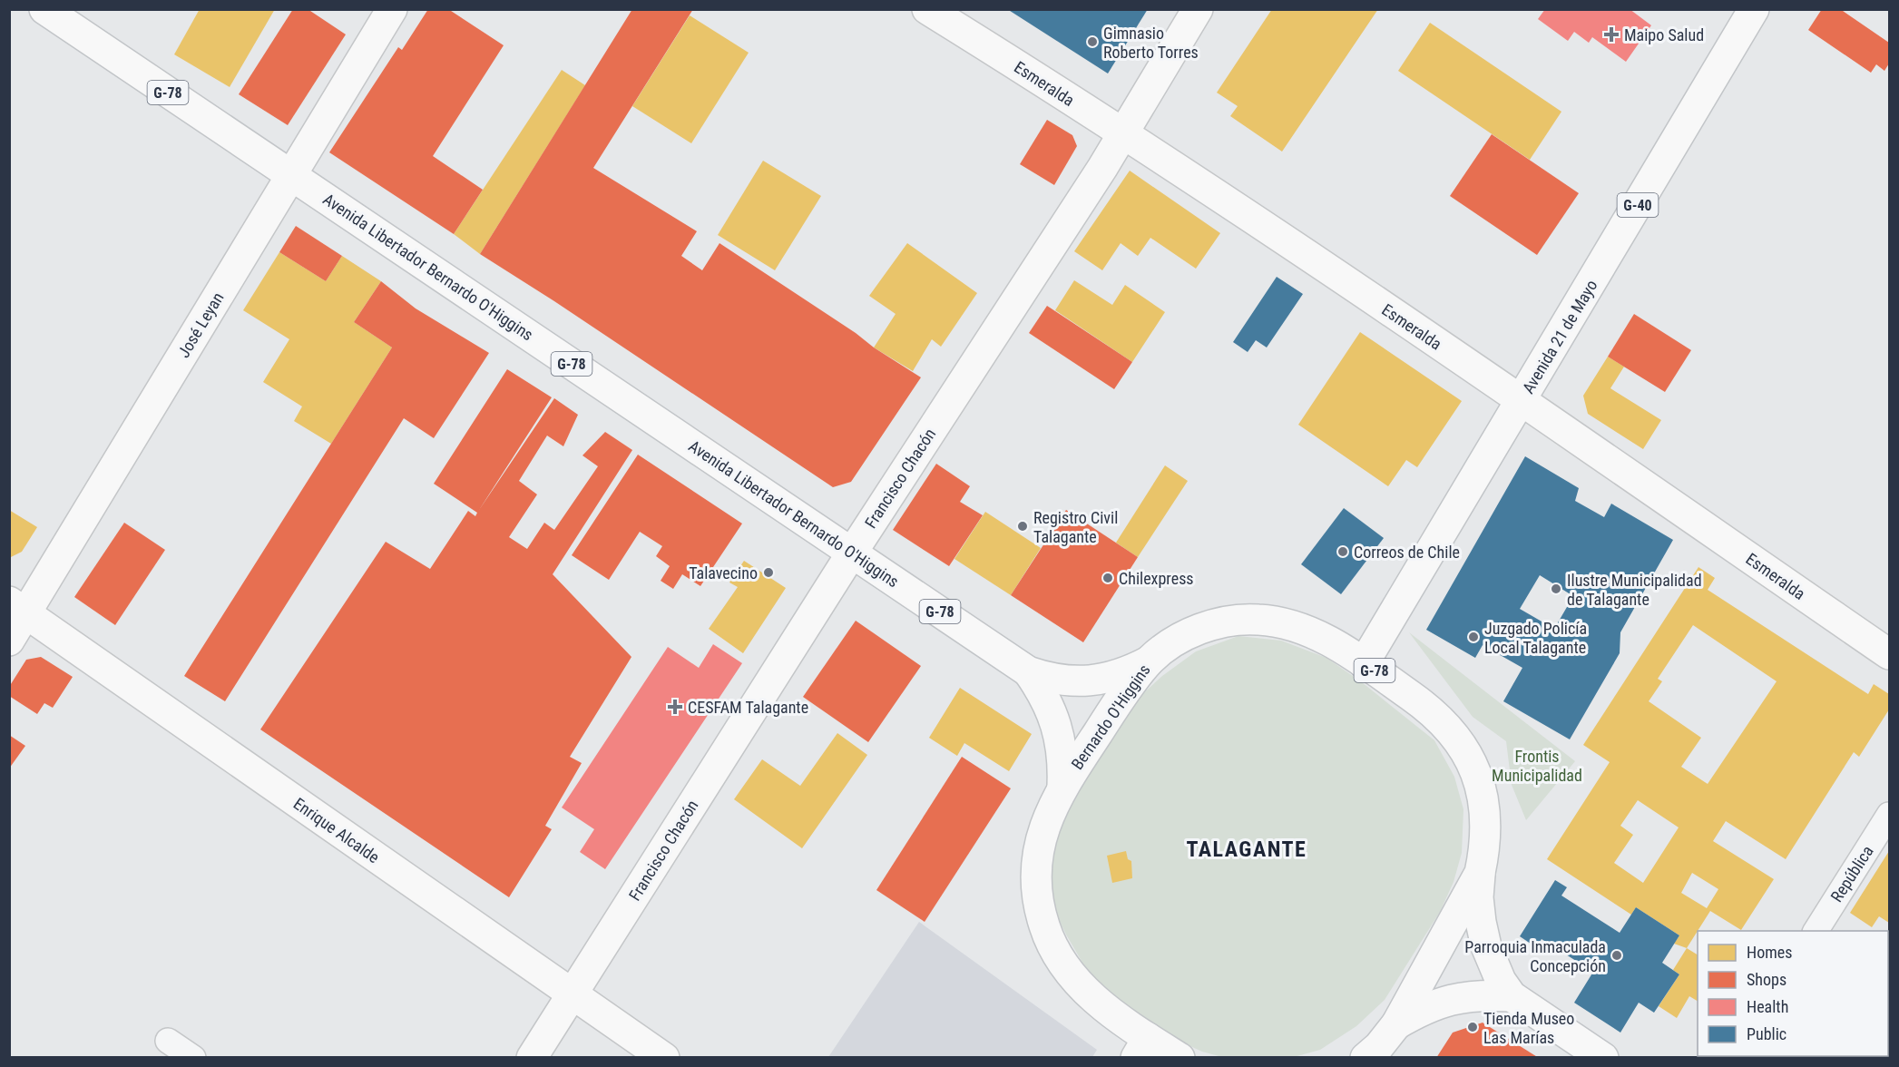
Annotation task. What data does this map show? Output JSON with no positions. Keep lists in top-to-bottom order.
{
  "streets": {
    "main road": [
      "Esmeralda",
      "G-78",
      "G-40",
      "Avenida Libertador Bernardo O'Higgins",
      "José Leyan",
      "Avenida 21 de Mayo",
      "Francisco Chacón",
      "Bernardo O'Higgins",
      "Enrique Alcalde"
    ],
    "street": ["República"]
  },
  "crossings": [
    ["Esmeralda", "Avenida 21 de Mayo"],
    ["Esmeralda", "Francisco Chacón"],
    ["G-78", "Bernardo O'Higgins"],
    ["Avenida Libertador Bernardo O'Higgins", "José Leyan"],
    ["Avenida Libertador Bernardo O'Higgins", "Francisco Chacón"],
    ["Avenida Libertador Bernardo O'Higgins", "Bernardo O'Higgins"],
    ["José Leyan", "Enrique Alcalde"],
    ["Avenida 21 de Mayo", "Bernardo O'Higgins"],
    ["Francisco Chacón", "Enrique Alcalde"]
  ],
  "districts": ["TALAGANTE"],
  "parks": ["Frontis Municipalidad"],
  "places": {
    "health": ["Maipo Salud", "CESFAM Talagante"],
    "other": [
      "Gimnasio Roberto Torres",
      "Registro Civil Talagante",
      "Correos de Chile",
      "Talavecino",
      "Chilexpress",
      "Ilustre Municipalidad de Talagante",
      "Juzgado Policía Local Talagante",
      "Parroquia Inmaculada Concepción",
      "Tienda Museo Las Marías"
    ]
  },
  "legend": [
    "Homes",
    "Shops",
    "Health",
    "Public"
  ]
}
